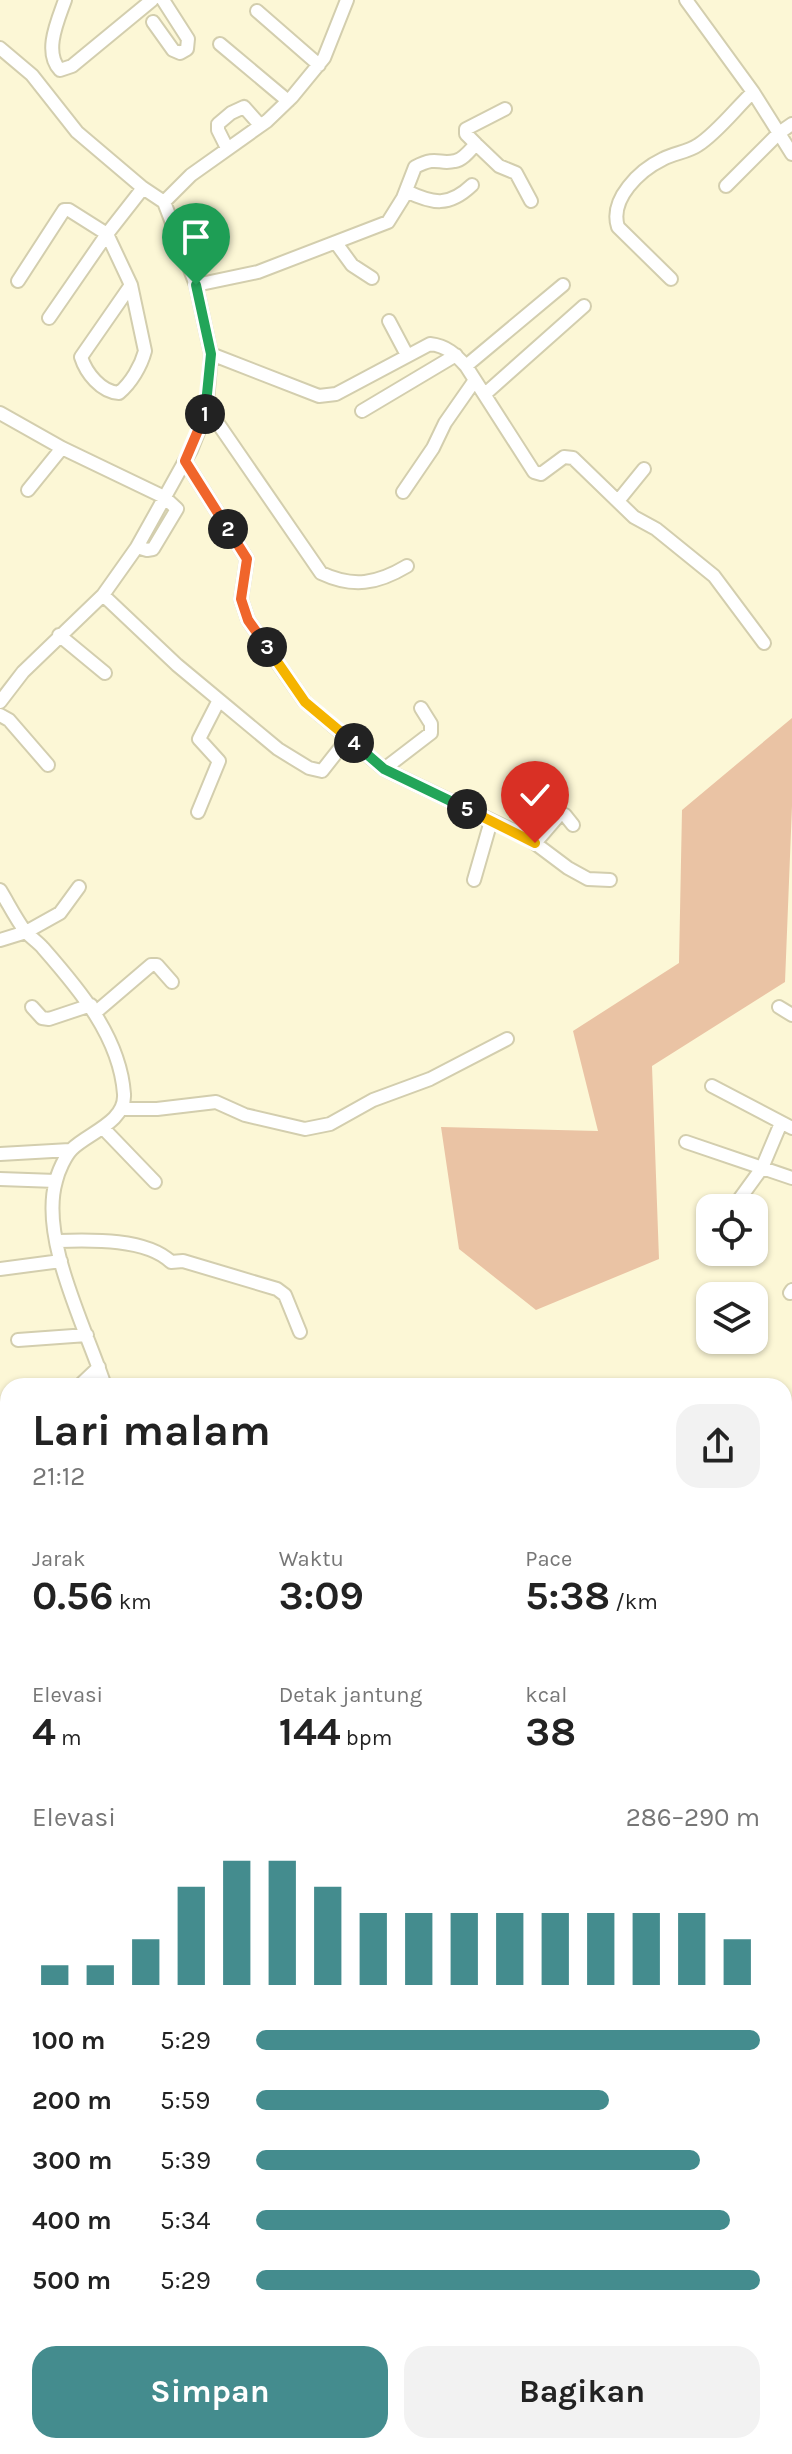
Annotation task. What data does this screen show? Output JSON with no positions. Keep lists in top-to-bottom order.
{
  "page": {
    "pins": [
      "1",
      "2",
      "3",
      "4",
      "5"
    ],
    "heading": ["Lari malam", "21:12"],
    "stats": [
      ["Jarak", "0.56 km"],
      ["Waktu", "3:09"],
      ["Pace", "5:38 /km"],
      ["Elevasi", "4 m"],
      ["Detak jantung", "144 bpm"],
      ["kcal", "38"]
    ],
    "chart": ["Elevasi", "286–290 m"],
    "list": [
      {
        "name": "100 m",
        "note": "5:29"
      },
      {
        "name": "200 m",
        "note": "5:59"
      },
      {
        "name": "300 m",
        "note": "5:39"
      },
      {
        "name": "400 m",
        "note": "5:34"
      },
      {
        "name": "500 m",
        "note": "5:29"
      }
    ],
    "buttons": ["Simpan", "Bagikan"]
  }
}
